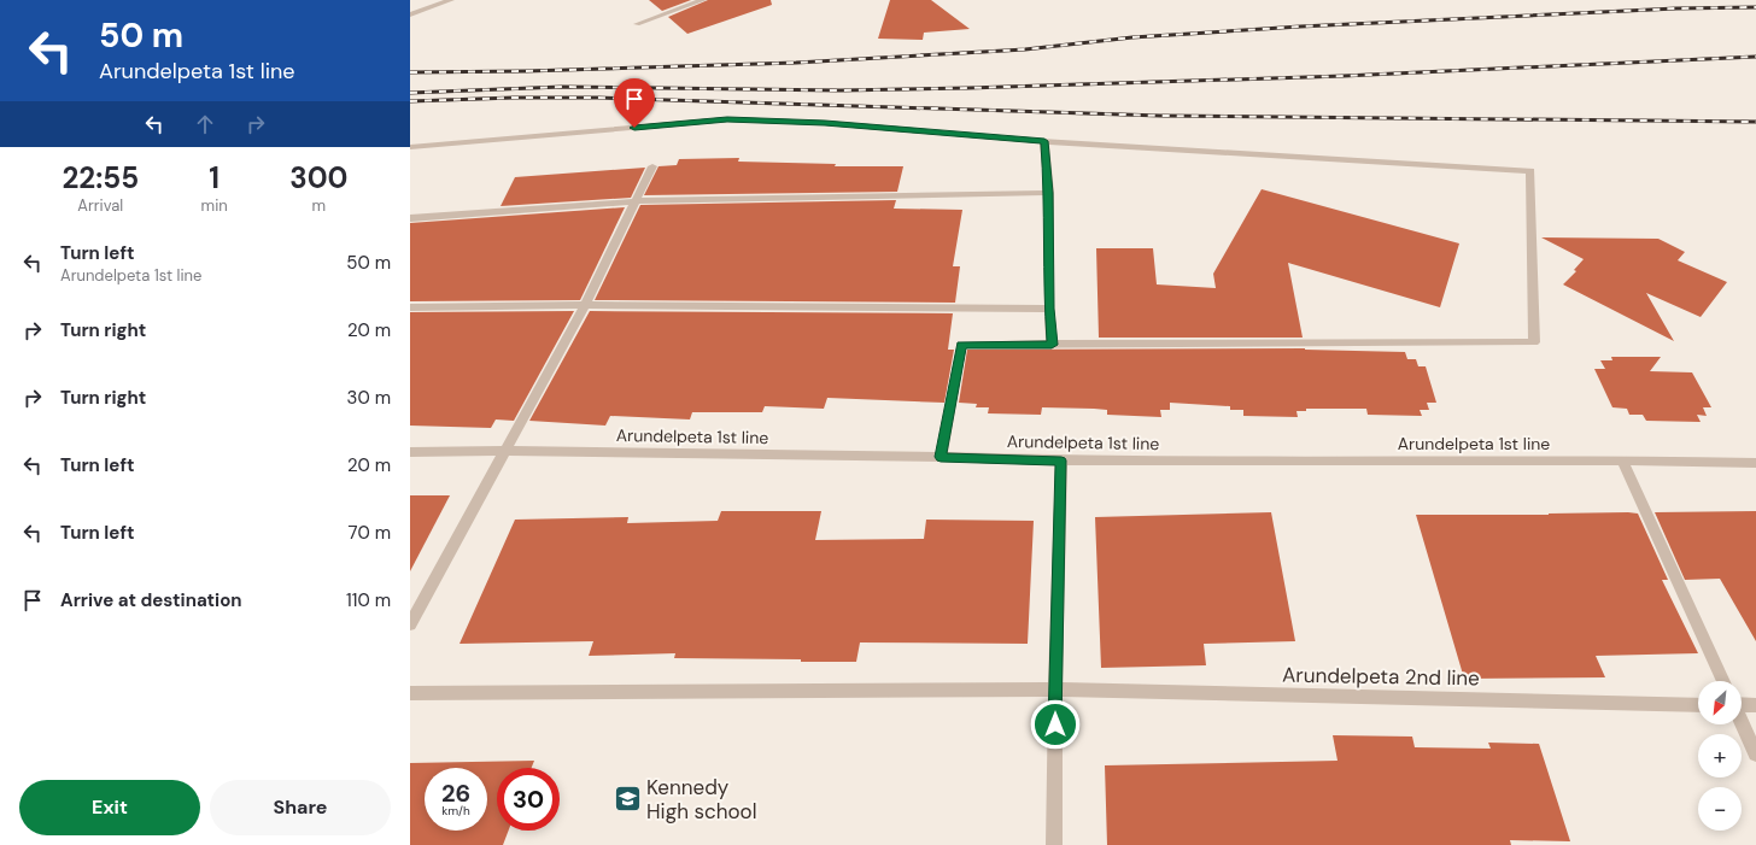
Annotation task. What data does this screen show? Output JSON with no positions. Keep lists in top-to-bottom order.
{
  "streets": {
    "street": ["Arundelpeta 1st line", "Arundelpeta 2nd line"]
  },
  "places": {
    "school or university": ["Kennedy High school"]
  },
  "north": "bottom left",
  "page": {
    "turn": ["50 m", "Arundelpeta 1st line"],
    "eta": [
      "22:55",
      "Arrival",
      "1",
      "min",
      "300",
      "m"
    ],
    "list": [
      {
        "name": "Turn left",
        "note": "Arundelpeta 1st line",
        "value": "50 m"
      },
      {
        "name": "Turn right",
        "value": "20 m"
      },
      {
        "name": "Turn right",
        "value": "30 m"
      },
      {
        "name": "Turn left",
        "value": "20 m"
      },
      {
        "name": "Turn left",
        "value": "70 m"
      },
      {
        "name": "Arrive at destination",
        "value": "110 m"
      }
    ],
    "map_buttons": ["+", "−"],
    "speed": "26 km/h",
    "limit": "30",
    "buttons": ["Exit", "Share"]
  }
}
